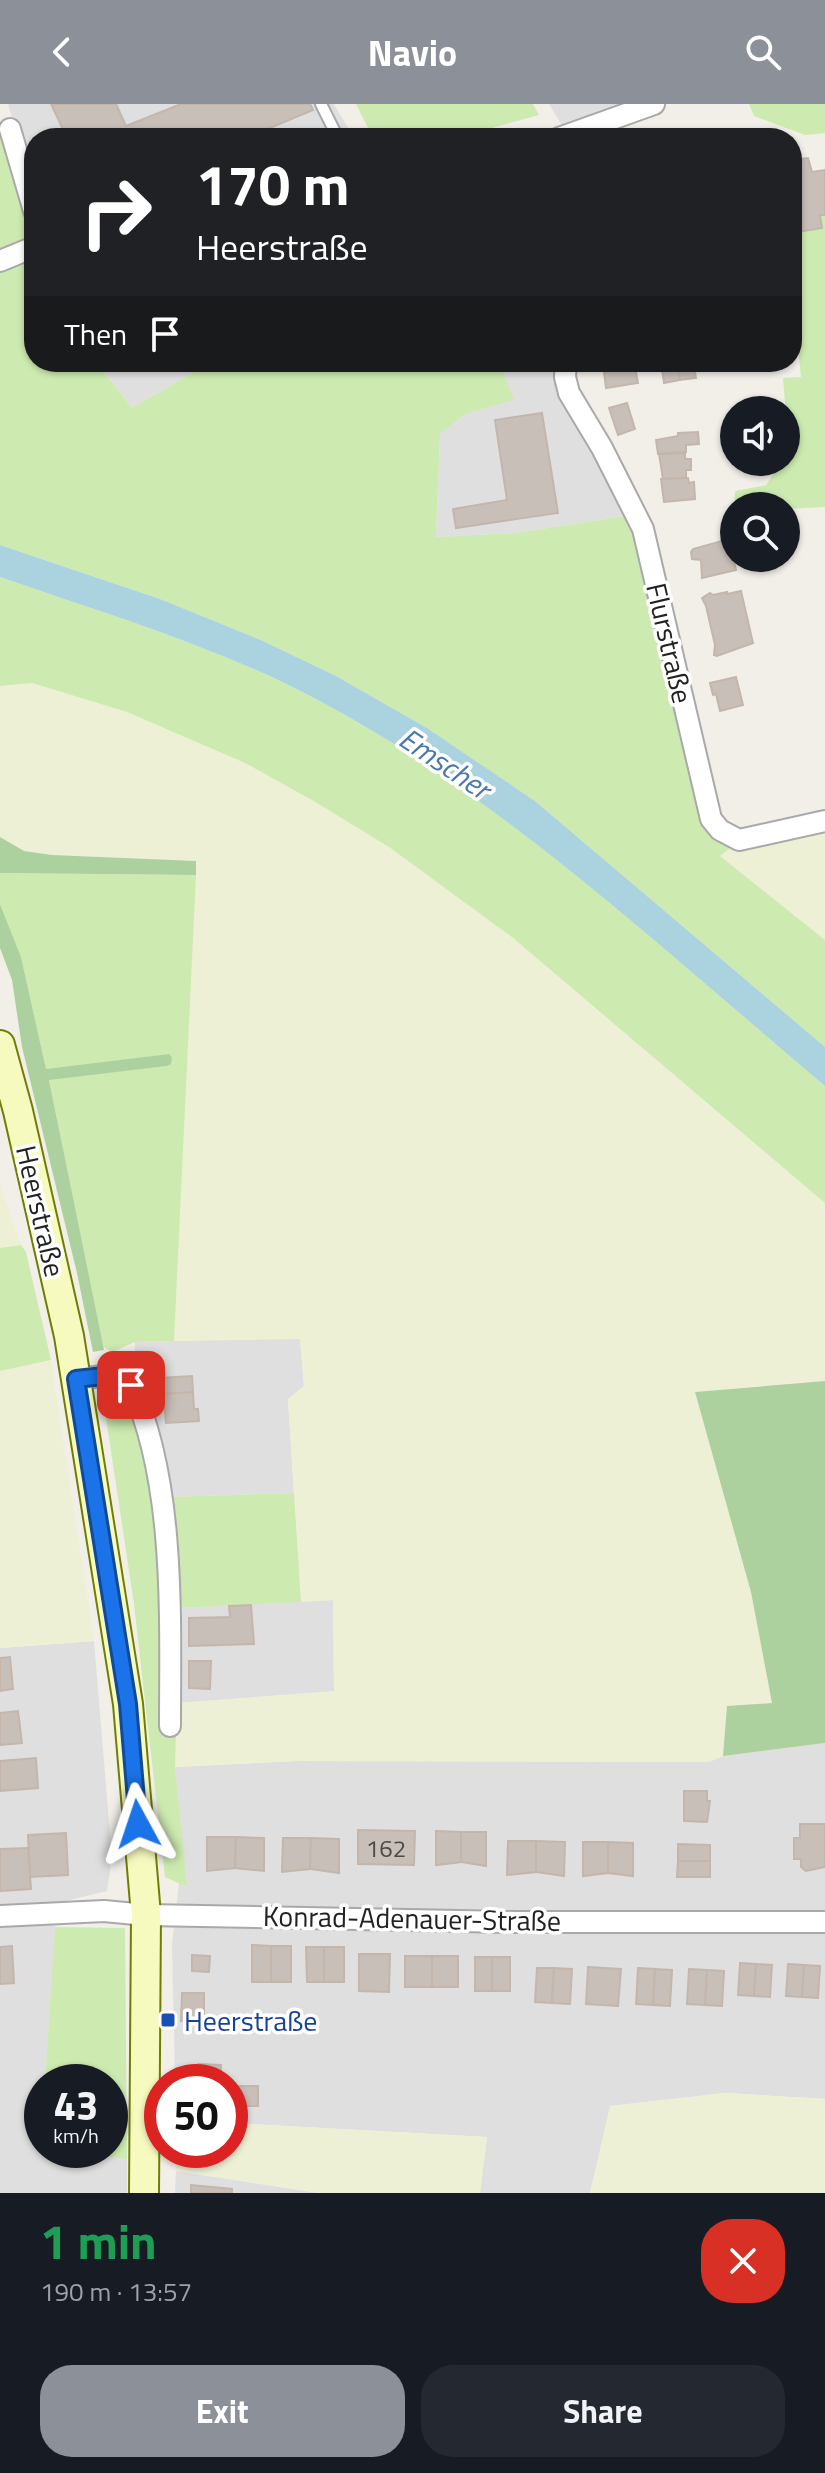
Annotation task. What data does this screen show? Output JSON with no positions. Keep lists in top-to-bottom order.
{
  "streets": {
    "main road": ["Heerstraße"],
    "street": ["Flurstraße", "Konrad-Adenauer-Straße"]
  },
  "crossings": [
    ["Heerstraße", "Konrad-Adenauer-Straße"]
  ],
  "water": ["Emscher"],
  "places": {
    "transit": ["Heerstraße"]
  },
  "house_numbers": ["162"],
  "page": {
    "header": "Navio",
    "turn": ["170 m", "Heerstraße"],
    "then": "Then",
    "speed": "43 km/h",
    "limit": "50",
    "heading": ["1 min", "190 m · 13:57"],
    "buttons": ["Exit", "Share"]
  }
}
